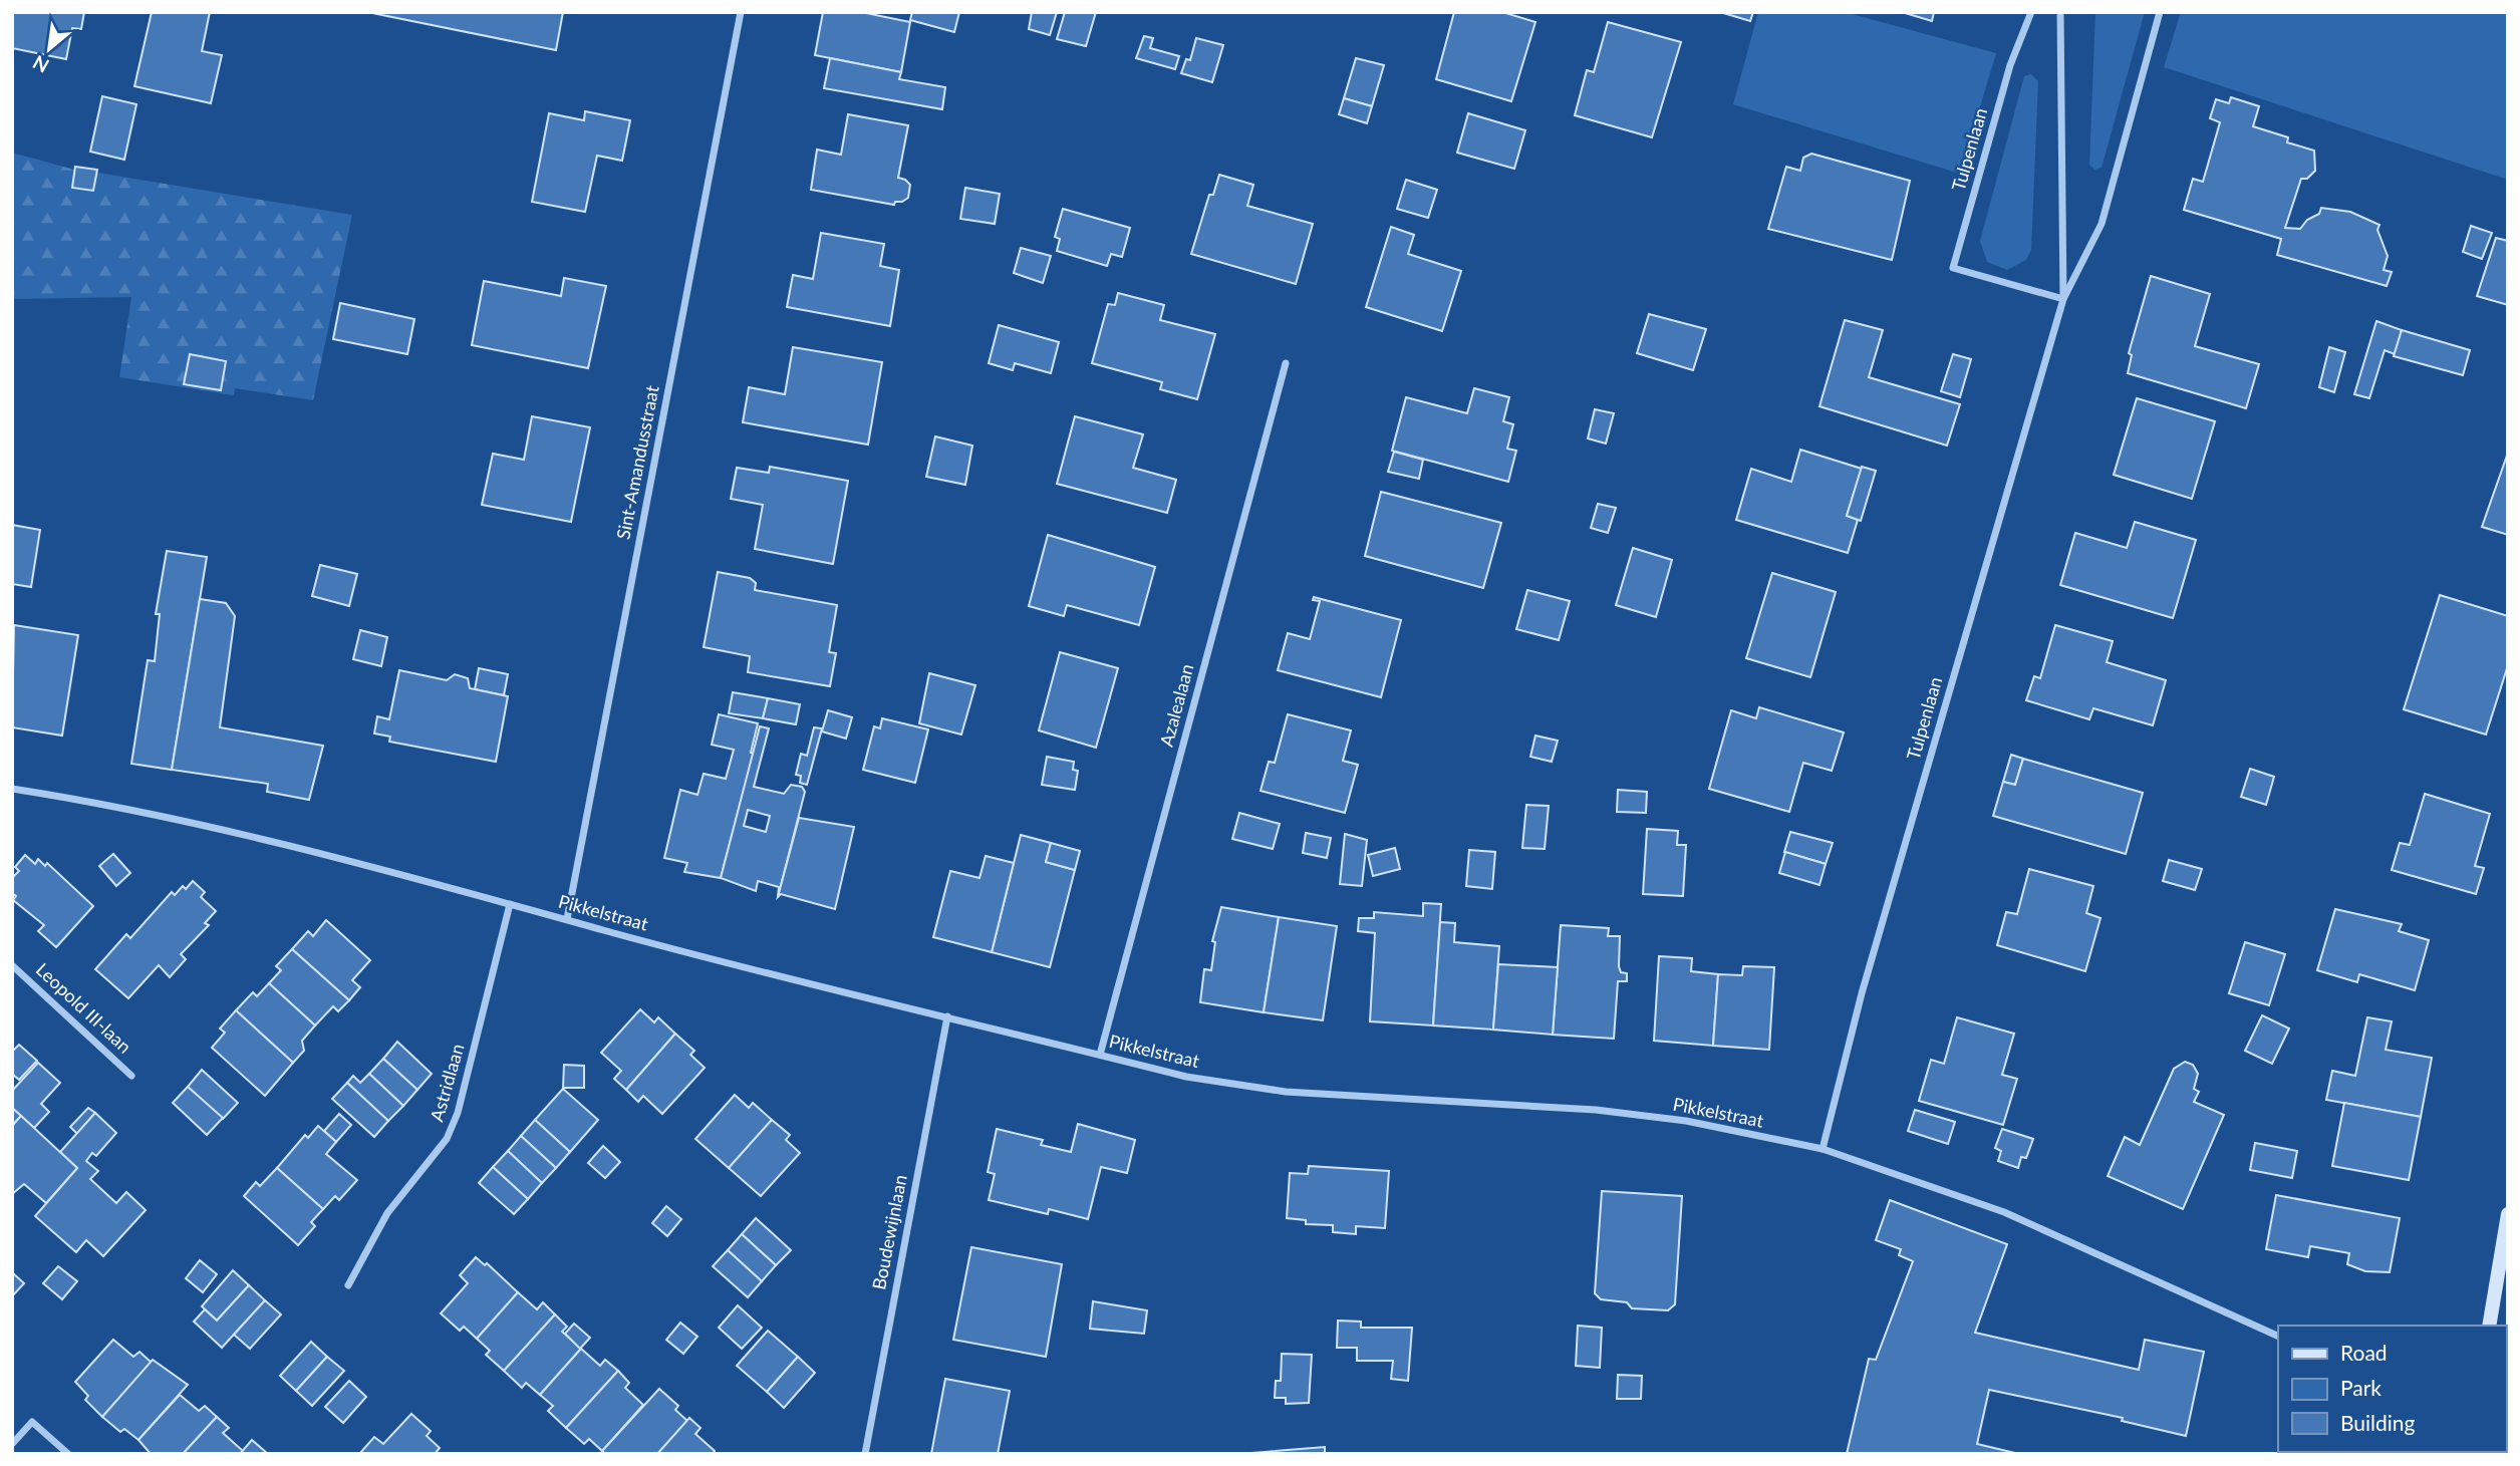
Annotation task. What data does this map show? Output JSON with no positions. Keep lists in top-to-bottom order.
{
  "streets": {
    "street": [
      "Tulpenlaan",
      "Sint-Amandusstraat",
      "Azalealaan",
      "Pikkelstraat",
      "Leopold III-laan",
      "Astridlaan",
      "Boudewijnlaan"
    ]
  },
  "crossings": [
    ["Tulpenlaan", "Pikkelstraat"],
    ["Sint-Amandusstraat", "Pikkelstraat"],
    ["Azalealaan", "Pikkelstraat"],
    ["Pikkelstraat", "Astridlaan"],
    ["Pikkelstraat", "Boudewijnlaan"]
  ],
  "legend": ["Road", "Park", "Building"],
  "north": "bottom left"
}
